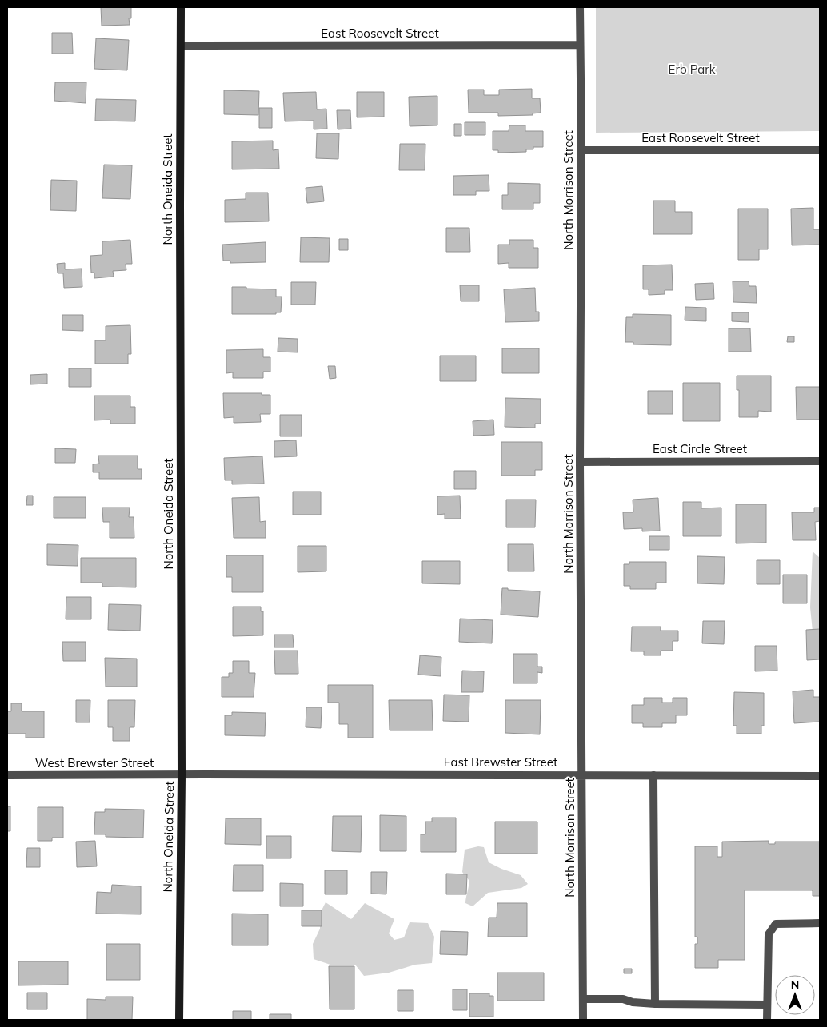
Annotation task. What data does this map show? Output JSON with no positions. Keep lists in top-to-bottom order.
{
  "streets": {
    "main road": ["North Oneida Street"],
    "street": [
      "East Roosevelt Street",
      "North Morrison Street",
      "East Circle Street",
      "East Brewster Street",
      "West Brewster Street"
    ]
  },
  "crossings": [
    ["East Roosevelt Street", "North Oneida Street"],
    ["East Roosevelt Street", "North Morrison Street"],
    ["North Oneida Street", "East Brewster Street"],
    ["North Oneida Street", "West Brewster Street"],
    ["North Morrison Street", "East Circle Street"],
    ["North Morrison Street", "East Brewster Street"],
    ["East Brewster Street", "West Brewster Street"]
  ],
  "parks": ["Erb Park"],
  "north": "top"
}
